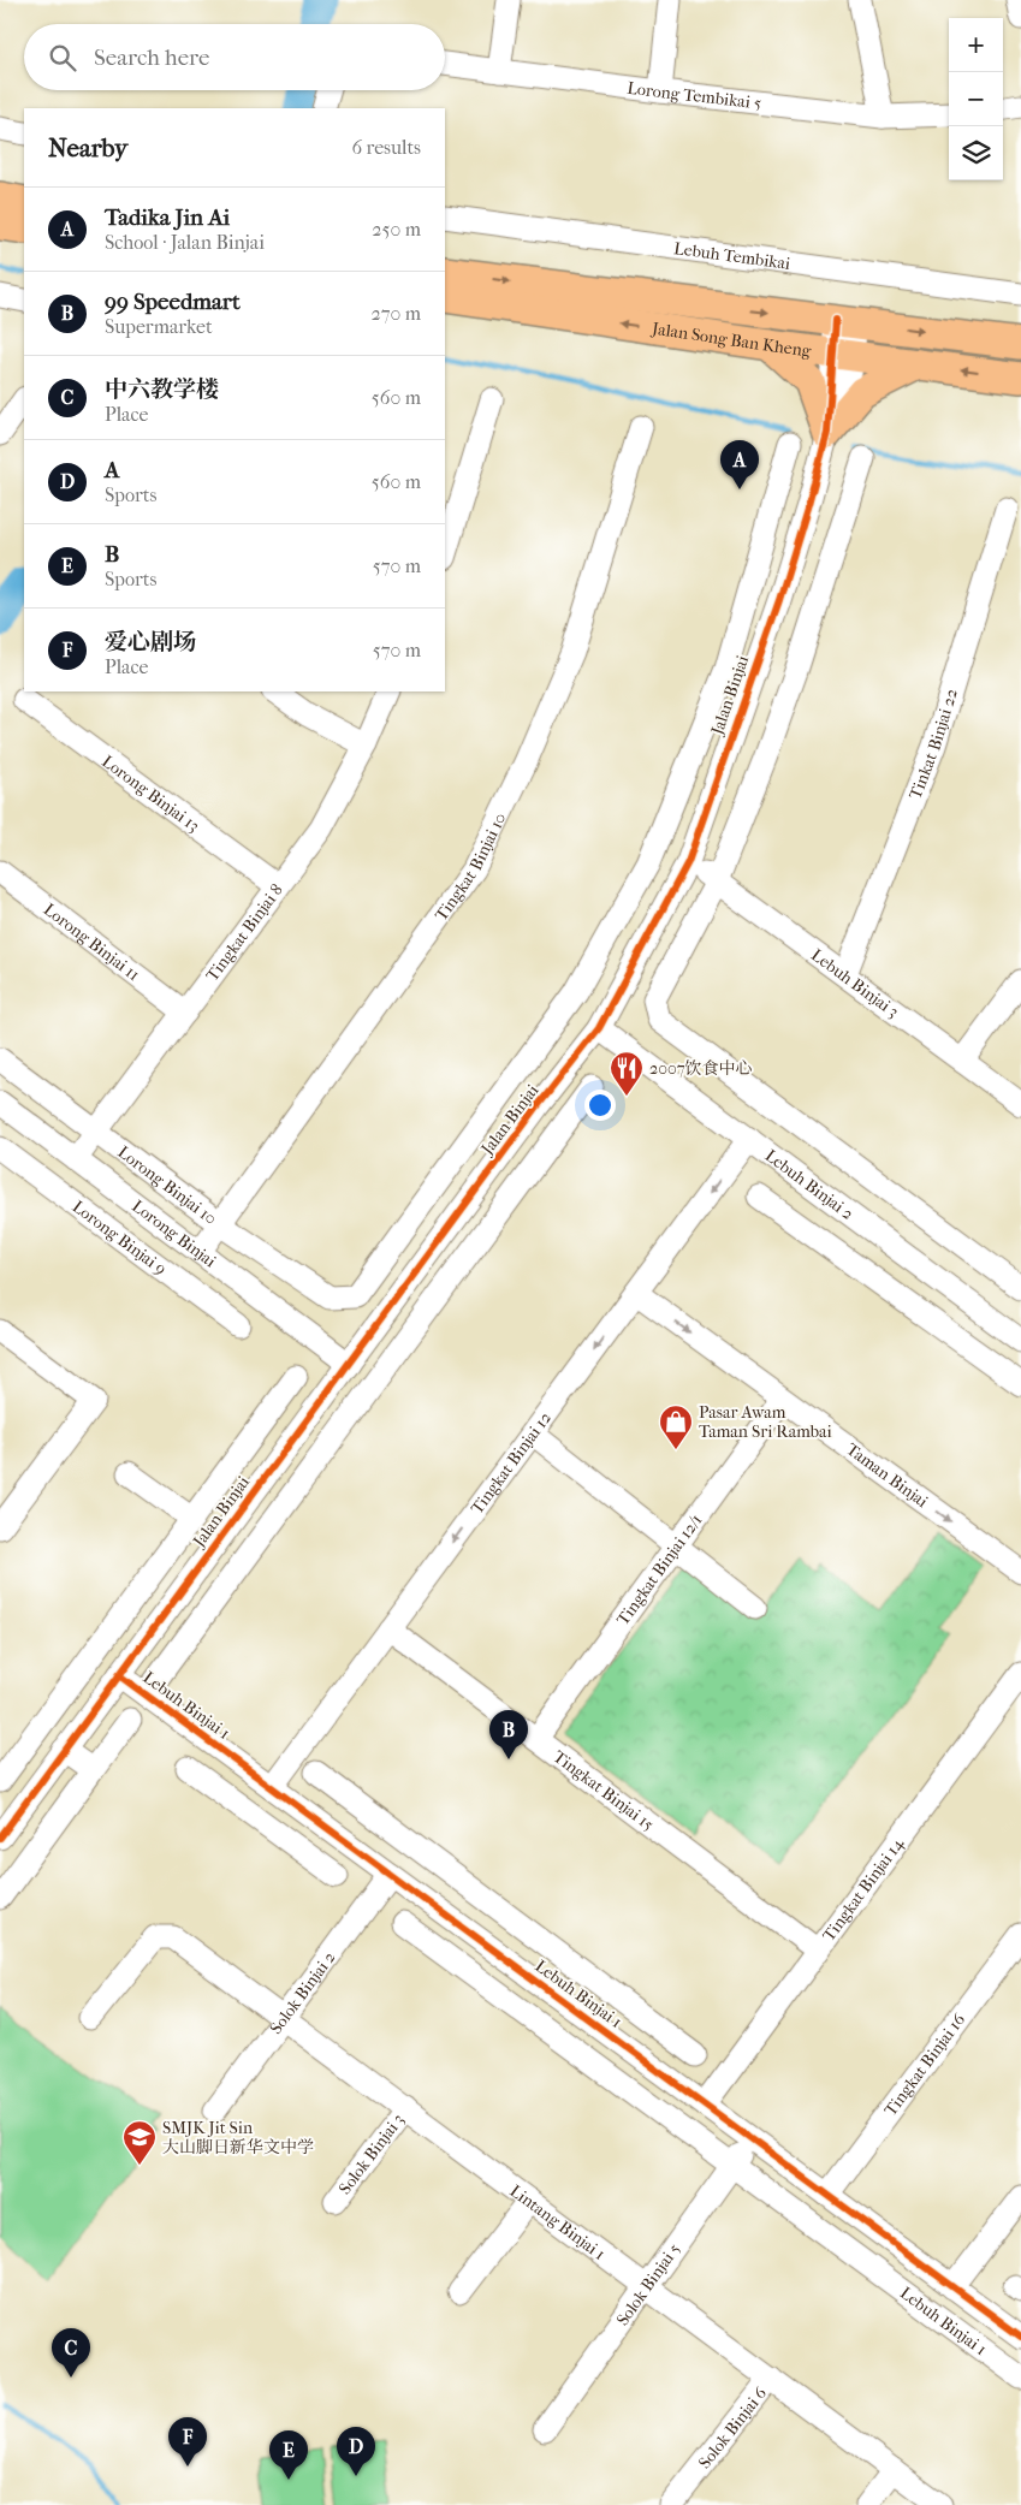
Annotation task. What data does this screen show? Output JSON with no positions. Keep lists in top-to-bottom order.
{
  "streets": {
    "main road": ["Jalan Song Ban Kheng"],
    "street": [
      "Lorong Tembikai 5",
      "Lebuh Tembikai",
      "Jalan Binjai",
      "Tinkat Binjai 22",
      "Lorong Binjai 13",
      "Tingkat Binjai 10",
      "Tingkat Binjai 8",
      "Lorong Binjai 11",
      "Lebuh Binjai 3",
      "Lebuh Binjai 2",
      "Lorong Binjai 10",
      "Lorong Binjai",
      "Lorong Binjai 9",
      "Tingkat Binjai 12",
      "Taman Binjai",
      "Tingkat Binjai 12/1",
      "Lebuh Binjai 1",
      "Tingkat Binjai 15",
      "Tingkat Binjai 14",
      "Solok Binjai 2",
      "Tingkat Binjai 16",
      "Solok Binjai 3",
      "Lintang Binjai 1",
      "Solok Binjai 5",
      "Solok Binjai 6"
    ]
  },
  "crossings": [
    ["Jalan Song Ban Kheng", "Jalan Binjai"],
    ["Jalan Binjai", "Lebuh Binjai 3"],
    ["Jalan Binjai", "Lebuh Binjai 2"],
    ["Jalan Binjai", "Lorong Binjai"],
    ["Jalan Binjai", "Lebuh Binjai 1"],
    ["Tinkat Binjai 22", "Lebuh Binjai 3"],
    ["Lorong Binjai 13", "Tingkat Binjai 8"],
    ["Tingkat Binjai 10", "Lorong Binjai 10"],
    ["Tingkat Binjai 10", "Lorong Binjai"],
    ["Tingkat Binjai 8", "Lorong Binjai 11"],
    ["Tingkat Binjai 8", "Lorong Binjai 10"],
    ["Tingkat Binjai 8", "Lorong Binjai"],
    ["Lebuh Binjai 2", "Tingkat Binjai 12"],
    ["Tingkat Binjai 12", "Taman Binjai"],
    ["Tingkat Binjai 12", "Lebuh Binjai 1"],
    ["Tingkat Binjai 12", "Tingkat Binjai 15"],
    ["Taman Binjai", "Tingkat Binjai 12/1"],
    ["Tingkat Binjai 12/1", "Tingkat Binjai 15"],
    ["Lebuh Binjai 1", "Tingkat Binjai 14"],
    ["Lebuh Binjai 1", "Solok Binjai 2"],
    ["Lebuh Binjai 1", "Tingkat Binjai 16"],
    ["Lebuh Binjai 1", "Solok Binjai 5"],
    ["Tingkat Binjai 15", "Tingkat Binjai 14"],
    ["Solok Binjai 2", "Lintang Binjai 1"],
    ["Solok Binjai 3", "Lintang Binjai 1"],
    ["Lintang Binjai 1", "Solok Binjai 5"],
    ["Lintang Binjai 1", "Solok Binjai 6"]
  ],
  "places": {
    "restaurant": ["2007饮食中心"],
    "shop": ["Pasar Awam Taman Sri Rambai"],
    "school or university": ["SMJK Jit Sin 大山脚日新华文中学"]
  },
  "page": {
    "map_buttons": ["+", "−"],
    "search": "Search here",
    "heading": ["Nearby", "6 results"],
    "list": [
      {
        "mark": "A",
        "name": "Tadika Jin Ai",
        "note": "School · Jalan Binjai",
        "value": "250 m"
      },
      {
        "mark": "B",
        "name": "99 Speedmart",
        "note": "Supermarket",
        "value": "270 m"
      },
      {
        "mark": "C",
        "name": "中六教学楼",
        "note": "Place",
        "value": "560 m"
      },
      {
        "mark": "D",
        "name": "A",
        "note": "Sports",
        "value": "560 m"
      },
      {
        "mark": "E",
        "name": "B",
        "note": "Sports",
        "value": "570 m"
      },
      {
        "mark": "F",
        "name": "爱心剧场",
        "note": "Place",
        "value": "570 m"
      }
    ],
    "pins": [
      "A",
      "B",
      "C",
      "F",
      "D",
      "E"
    ]
  }
}
